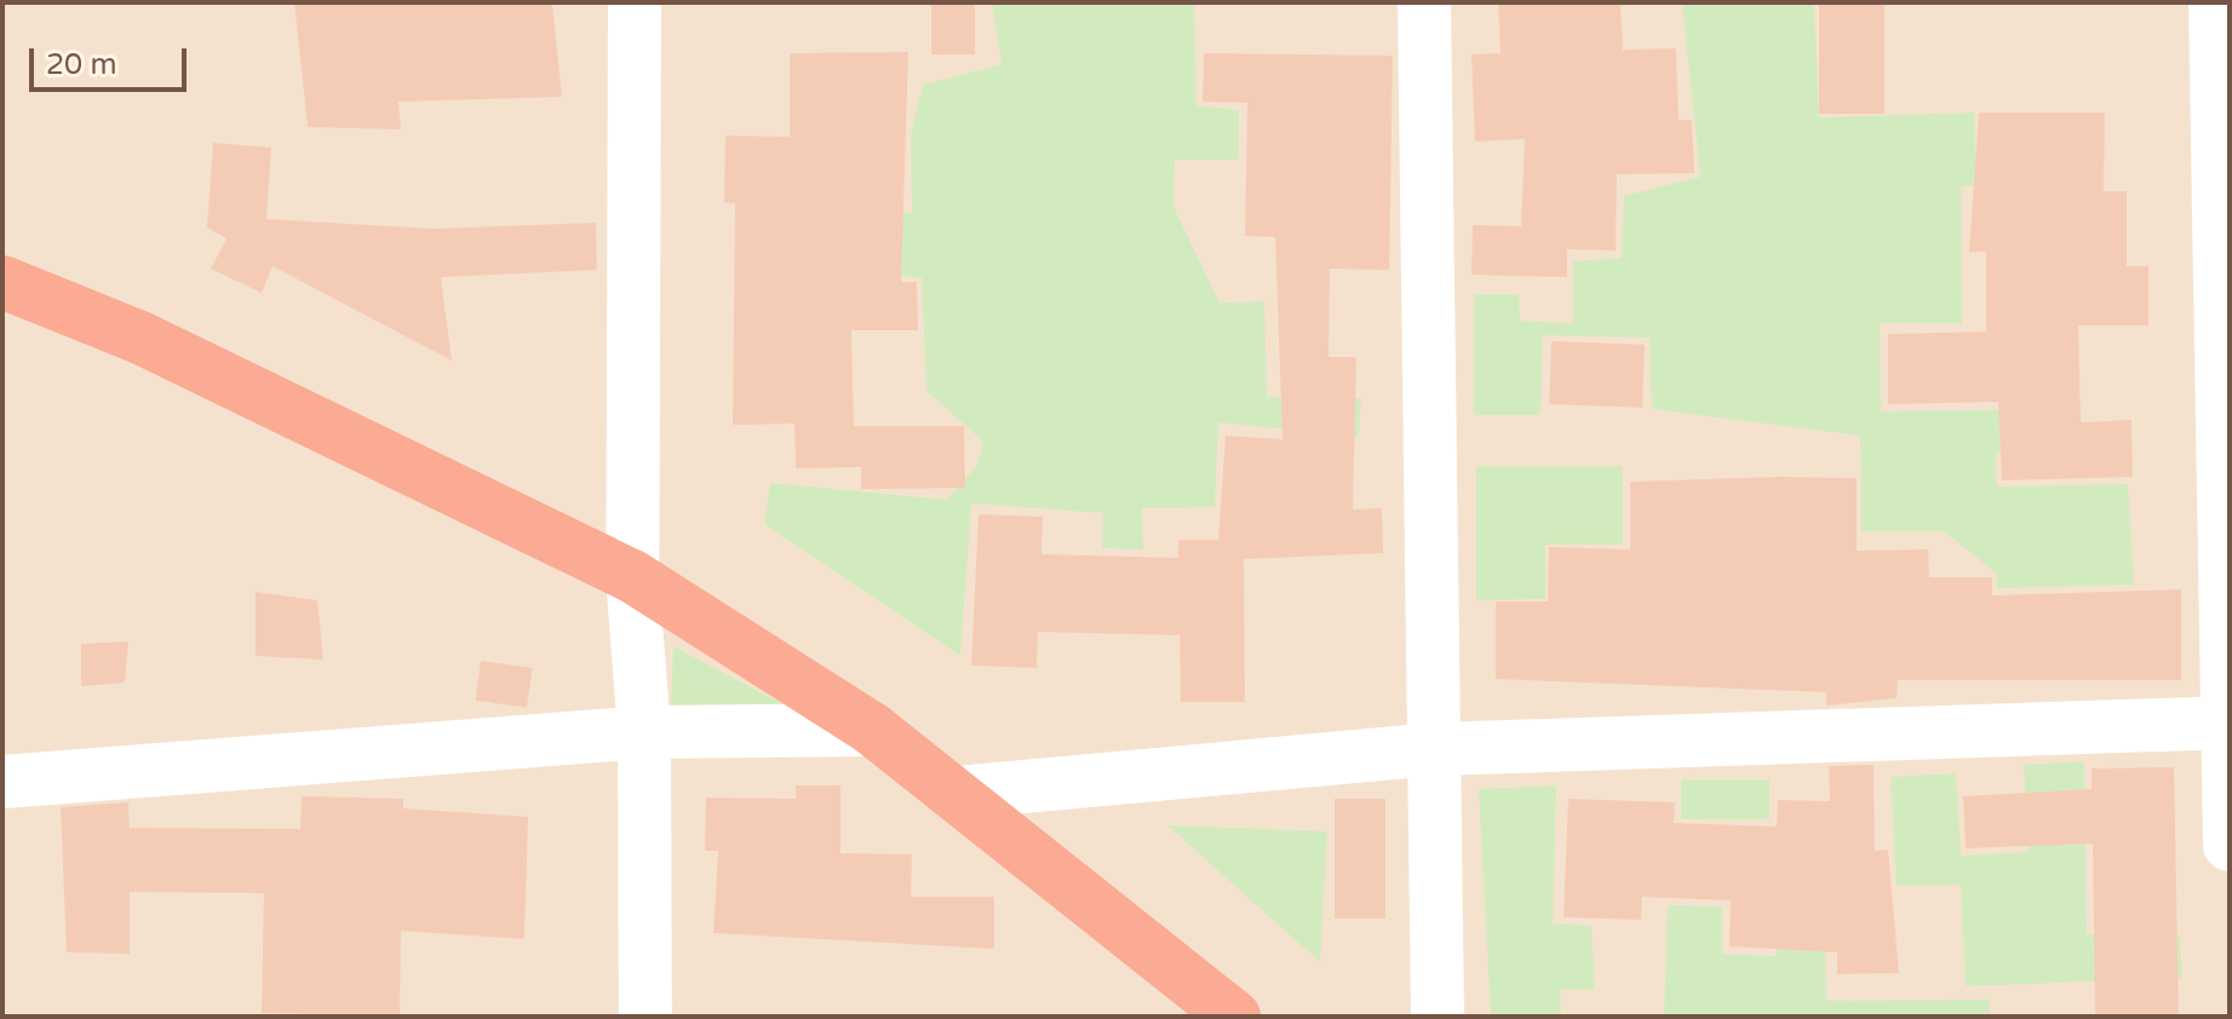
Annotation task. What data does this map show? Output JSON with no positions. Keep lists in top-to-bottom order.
{
  "scale_bar": "20 m"
}
